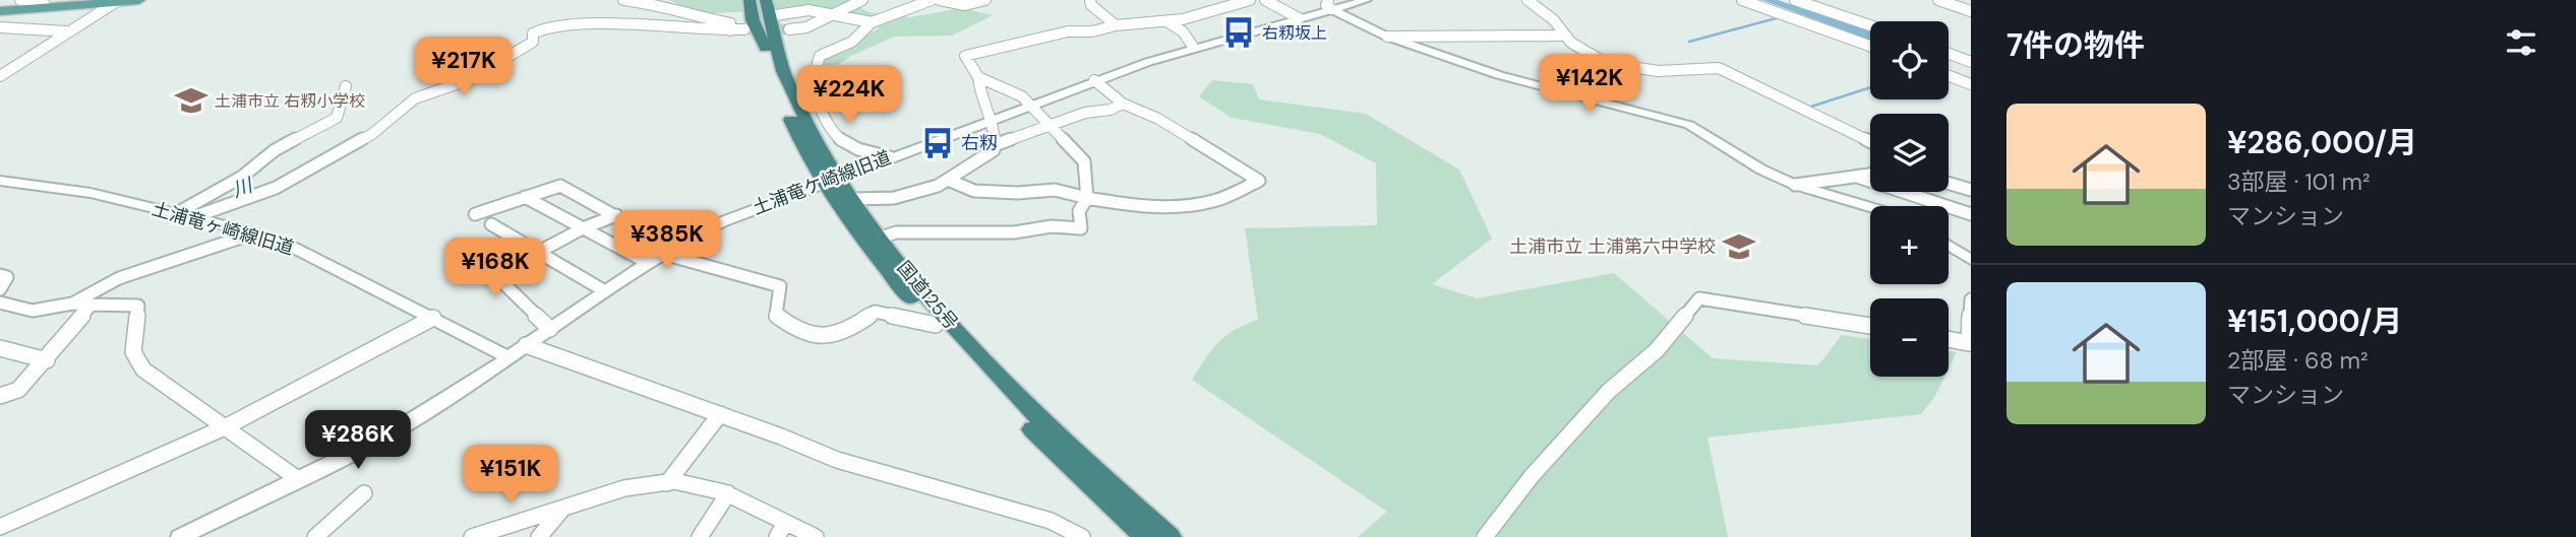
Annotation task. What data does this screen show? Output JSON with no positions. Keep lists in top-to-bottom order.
{
  "streets": {
    "highway": ["国道125号"],
    "street": ["土浦竜ケ崎線旧道", "土浦竜ヶ崎線旧道"]
  },
  "crossings": [
    ["土浦竜ケ崎線旧道", "土浦竜ヶ崎線旧道"],
    ["土浦竜ケ崎線旧道", "国道125号"]
  ],
  "water": ["川"],
  "places": {
    "bus stop": ["右籾坂上", "右籾"],
    "school or university": ["土浦市立 右籾小学校", "土浦市立 土浦第六中学校"]
  },
  "page": {
    "heading": "7件の物件",
    "map_buttons": ["+", "−"],
    "price": [
      "¥217K",
      "¥142K",
      "¥224K",
      "¥385K",
      "¥168K",
      "¥286K",
      "¥151K"
    ],
    "list": [
      {
        "name": "¥286,000/月",
        "note": "3部屋 · 101 m² · マンション"
      },
      {
        "name": "¥151,000/月",
        "note": "2部屋 · 68 m² · マンション"
      }
    ]
  }
}
